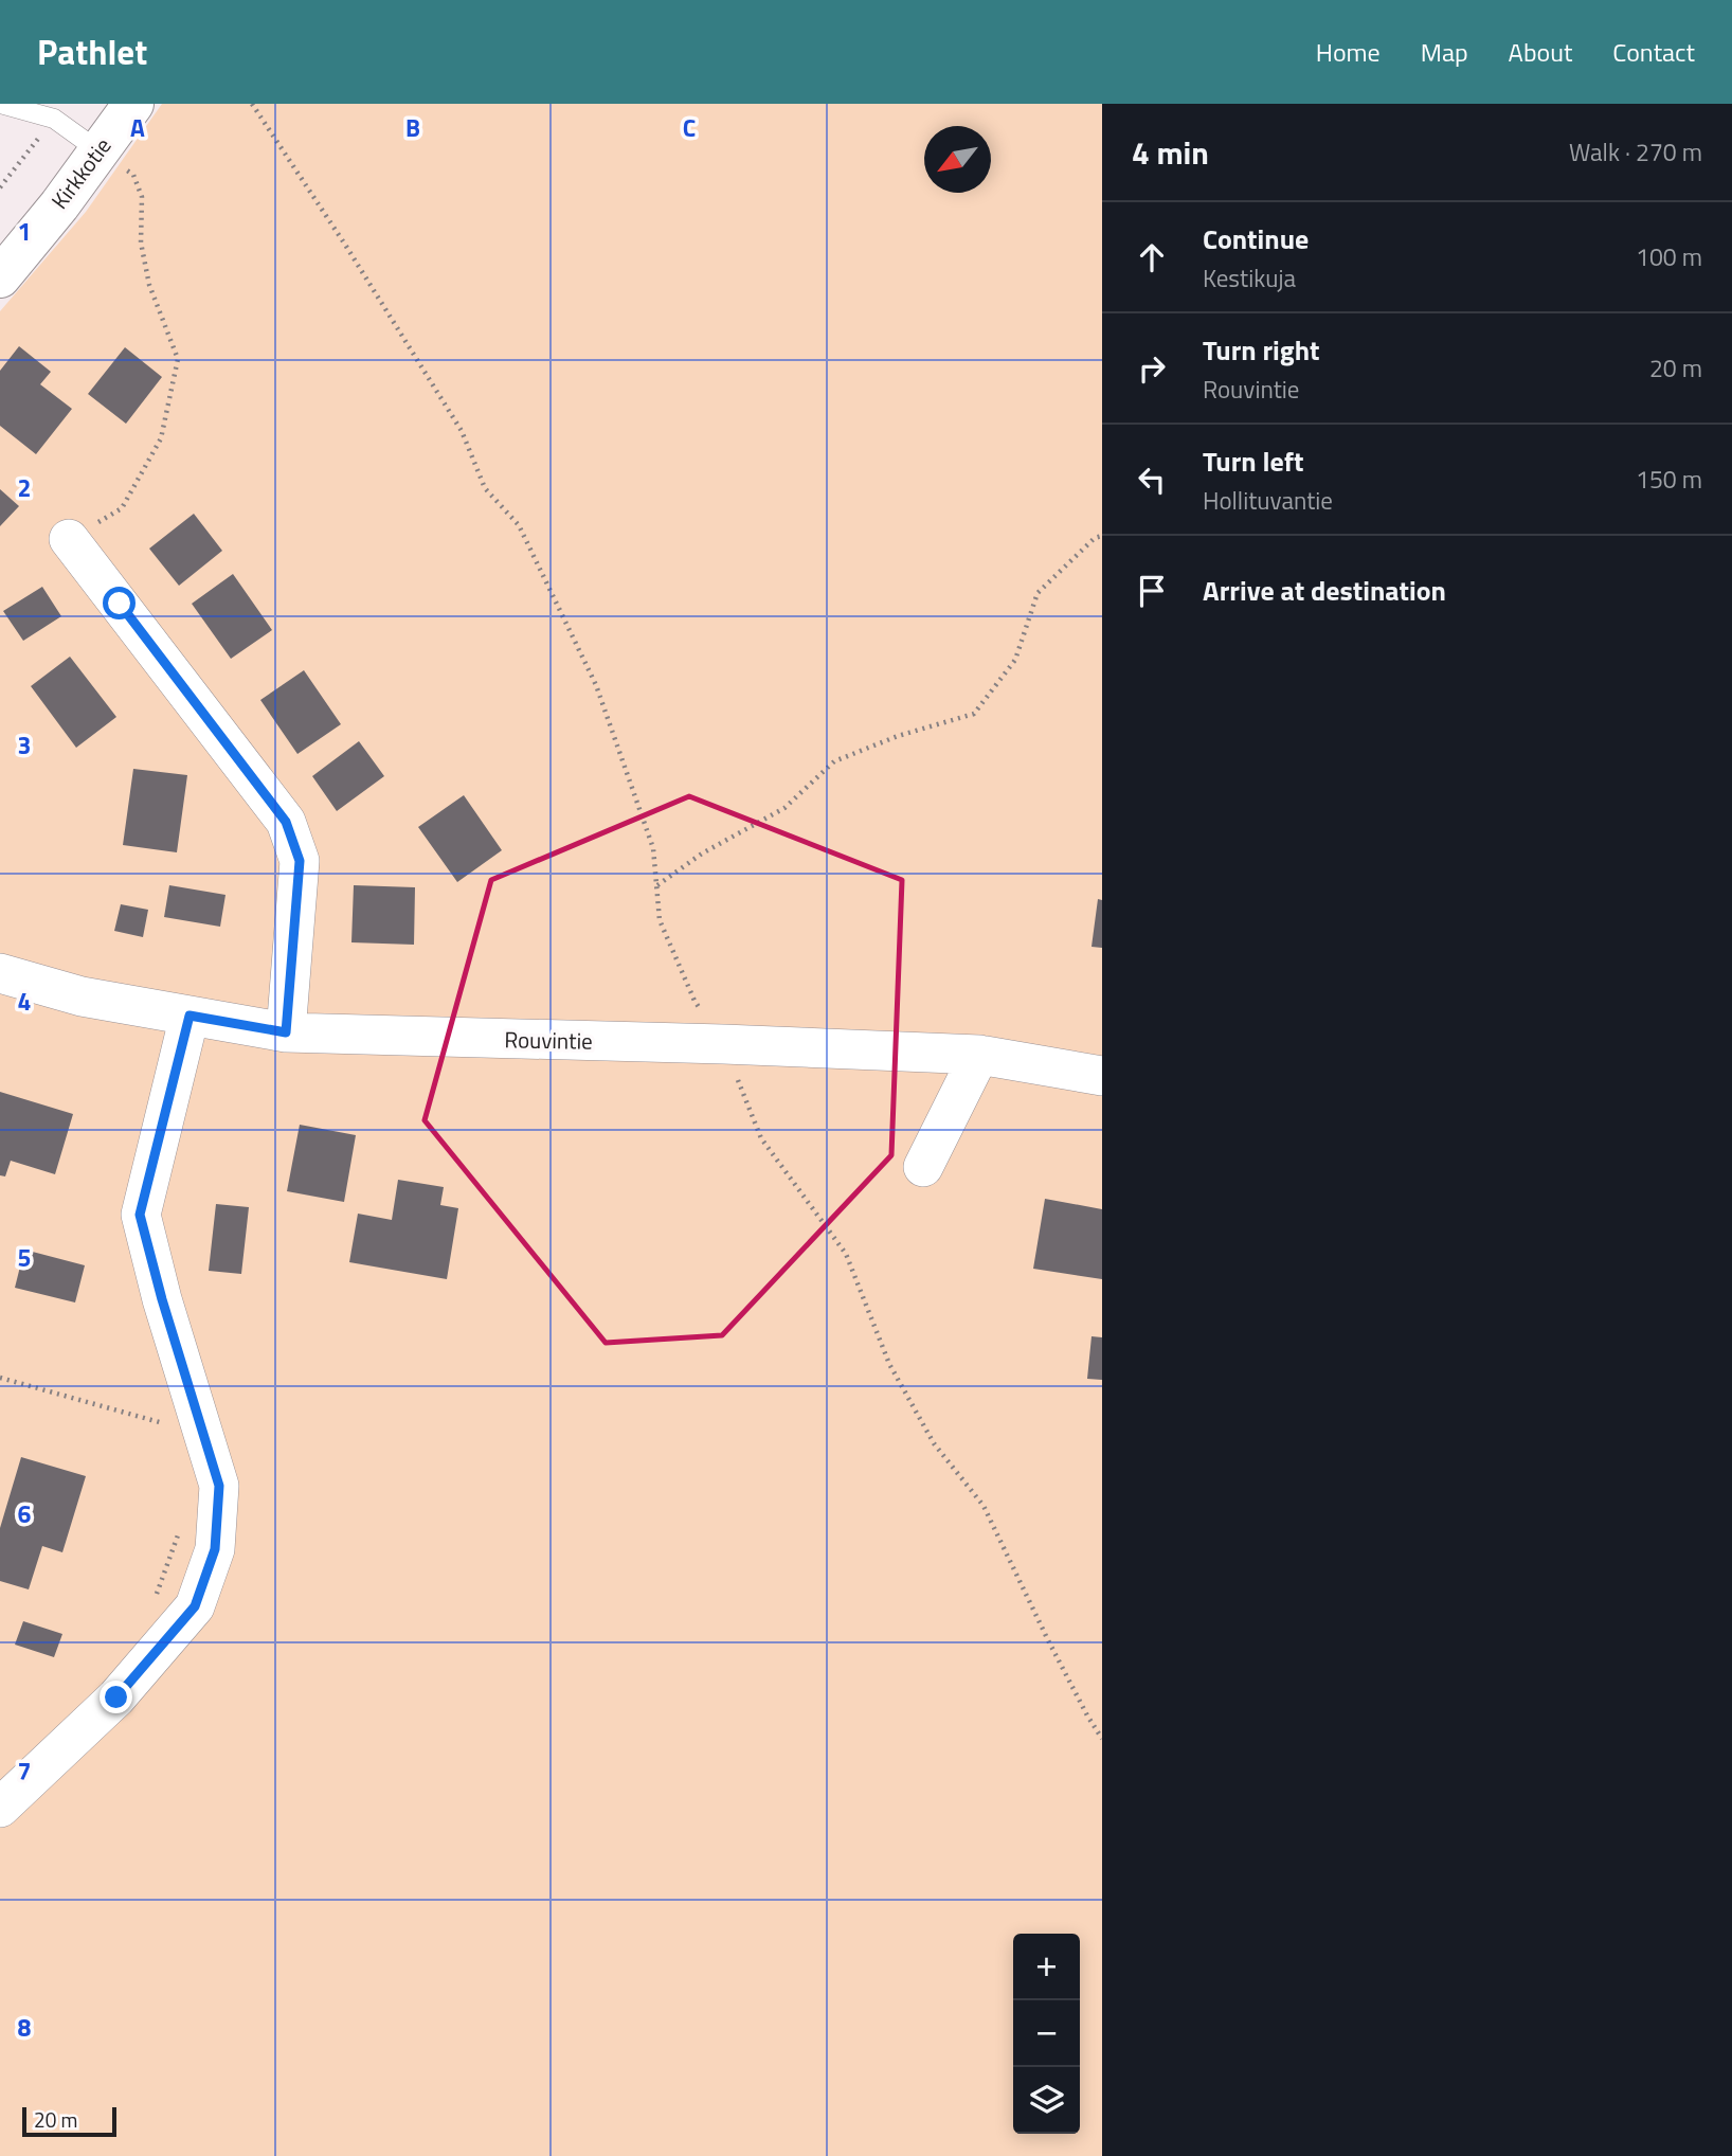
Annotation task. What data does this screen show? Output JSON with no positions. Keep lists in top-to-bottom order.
{
  "streets": {
    "street": ["Kirkkotie", "Rouvintie"]
  },
  "scale_bar": "20 m",
  "north": "bottom left",
  "page": {
    "header": "Pathlet",
    "nav": [
      "Home",
      "Map",
      "About",
      "Contact"
    ],
    "heading": ["4 min", "Walk · 270 m"],
    "list": [
      ["Continue", "Kestikuja", "100 m"],
      ["Turn right", "Rouvintie", "20 m"],
      ["Turn left", "Hollituvantie", "150 m"],
      "Arrive at destination"
    ],
    "map_buttons": ["+", "−"],
    "scale": "20 m"
  },
  "grid": {
    "columns": ["A", "B", "C"],
    "rows": [
      "1",
      "2",
      "3",
      "4",
      "5",
      "6",
      "7",
      "8"
    ]
  }
}
